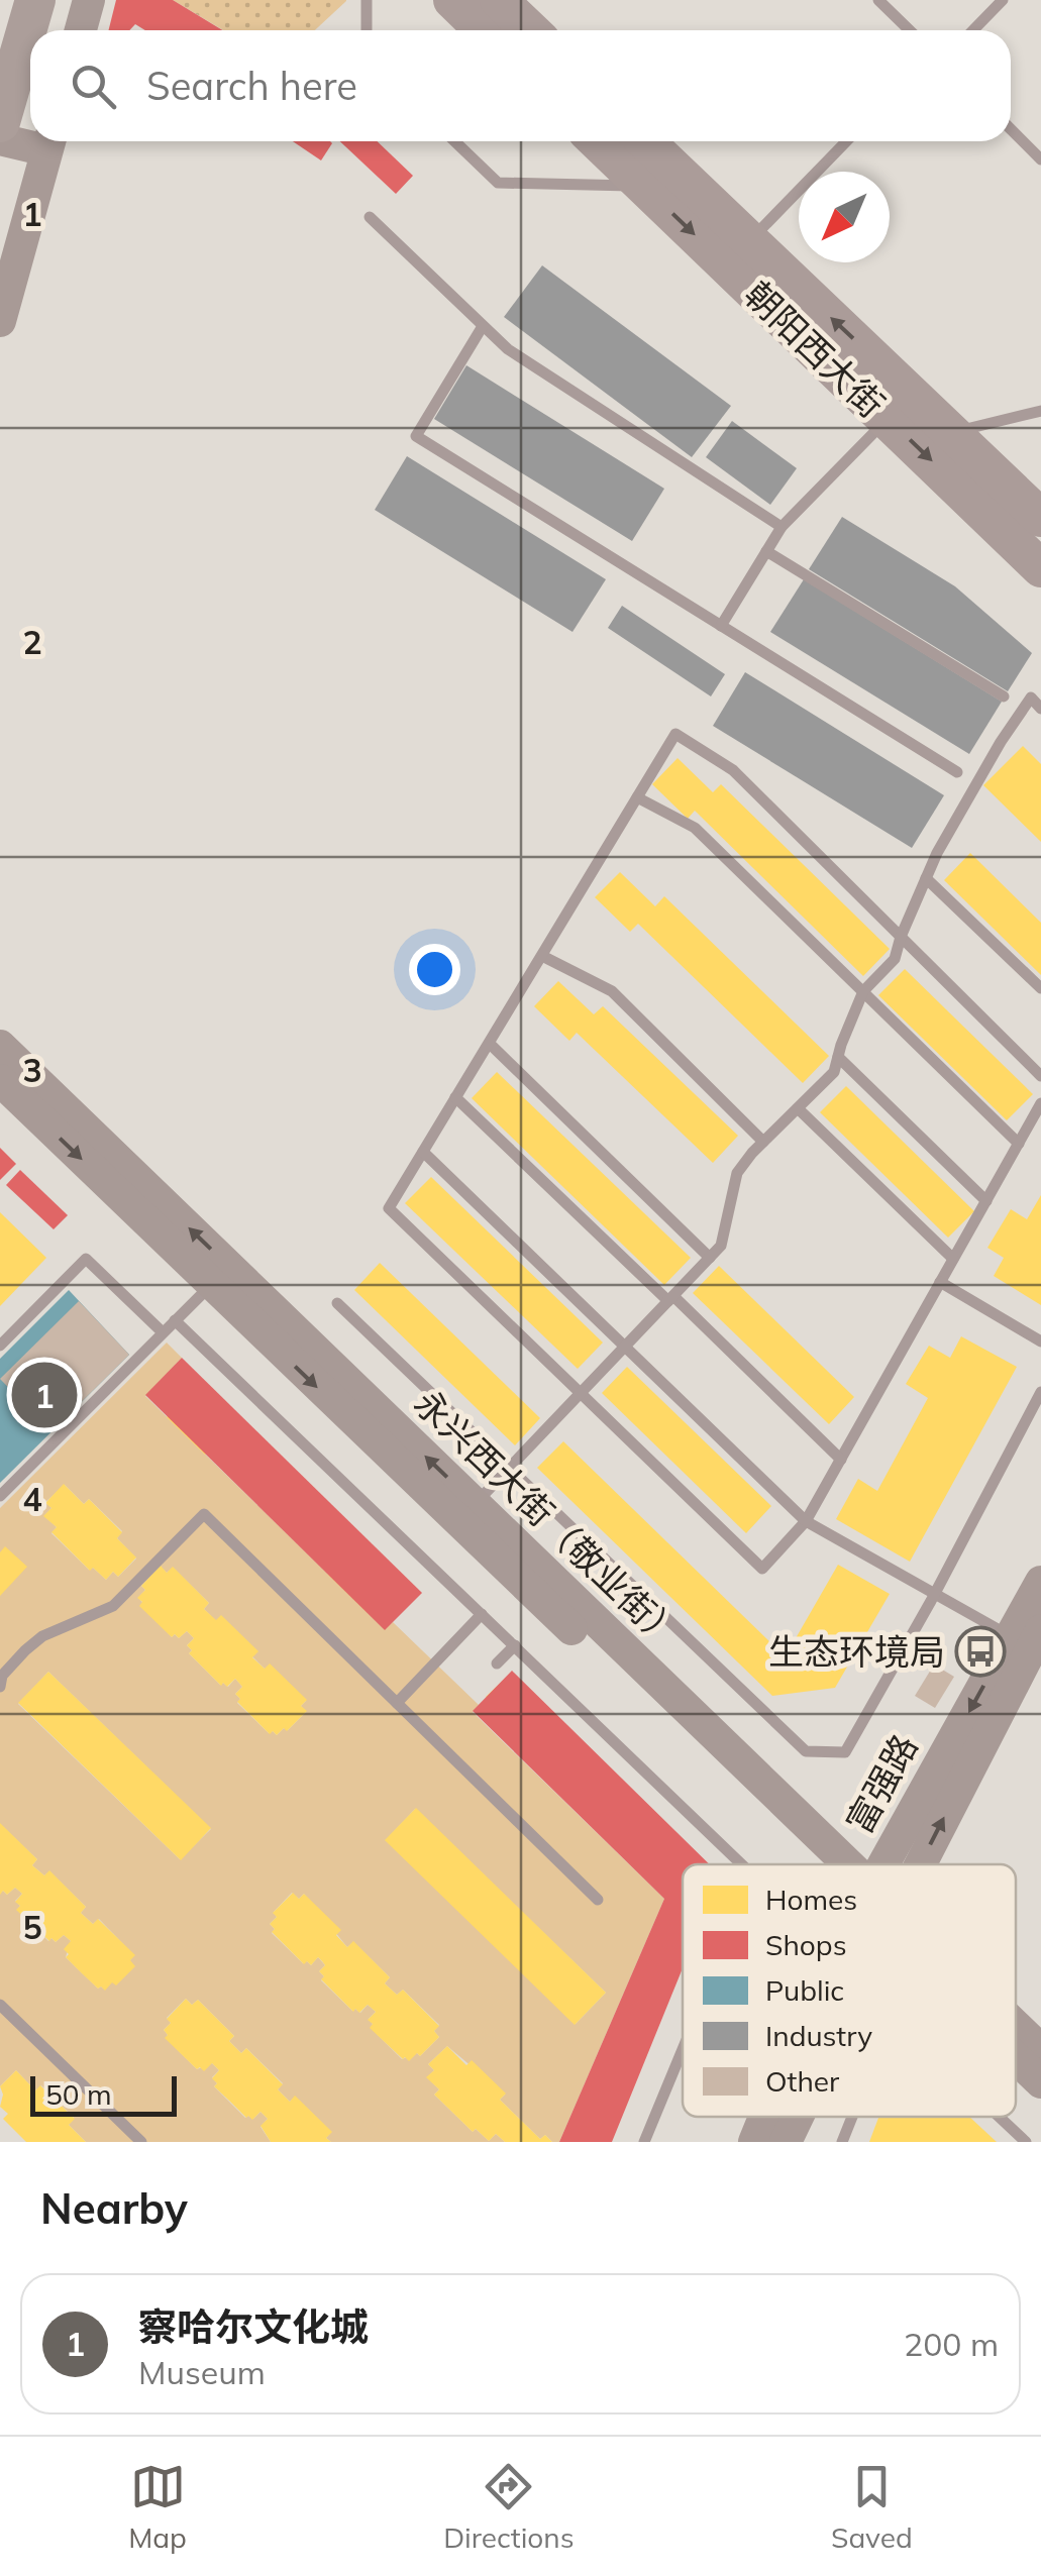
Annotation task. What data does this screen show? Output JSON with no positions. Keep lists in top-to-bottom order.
{
  "streets": {
    "main road": ["朝阳西大街", "永兴西大街（敬业街）", "富强路"]
  },
  "places": {
    "bus stop": ["生态环境局"]
  },
  "legend": [
    "Homes",
    "Shops",
    "Public",
    "Industry",
    "Other"
  ],
  "scale_bar": "50 m",
  "north": "bottom left",
  "page": {
    "search": "Search here",
    "pins": "1",
    "scale": "50 m",
    "heading": "Nearby",
    "list": [
      {
        "mark": "1",
        "name": "察哈尔文化城",
        "note": "Museum",
        "value": "200 m"
      }
    ],
    "nav": ["Map", "Directions", "Saved"]
  },
  "grid": {
    "rows": [
      "1",
      "2",
      "3",
      "4",
      "5"
    ]
  }
}
